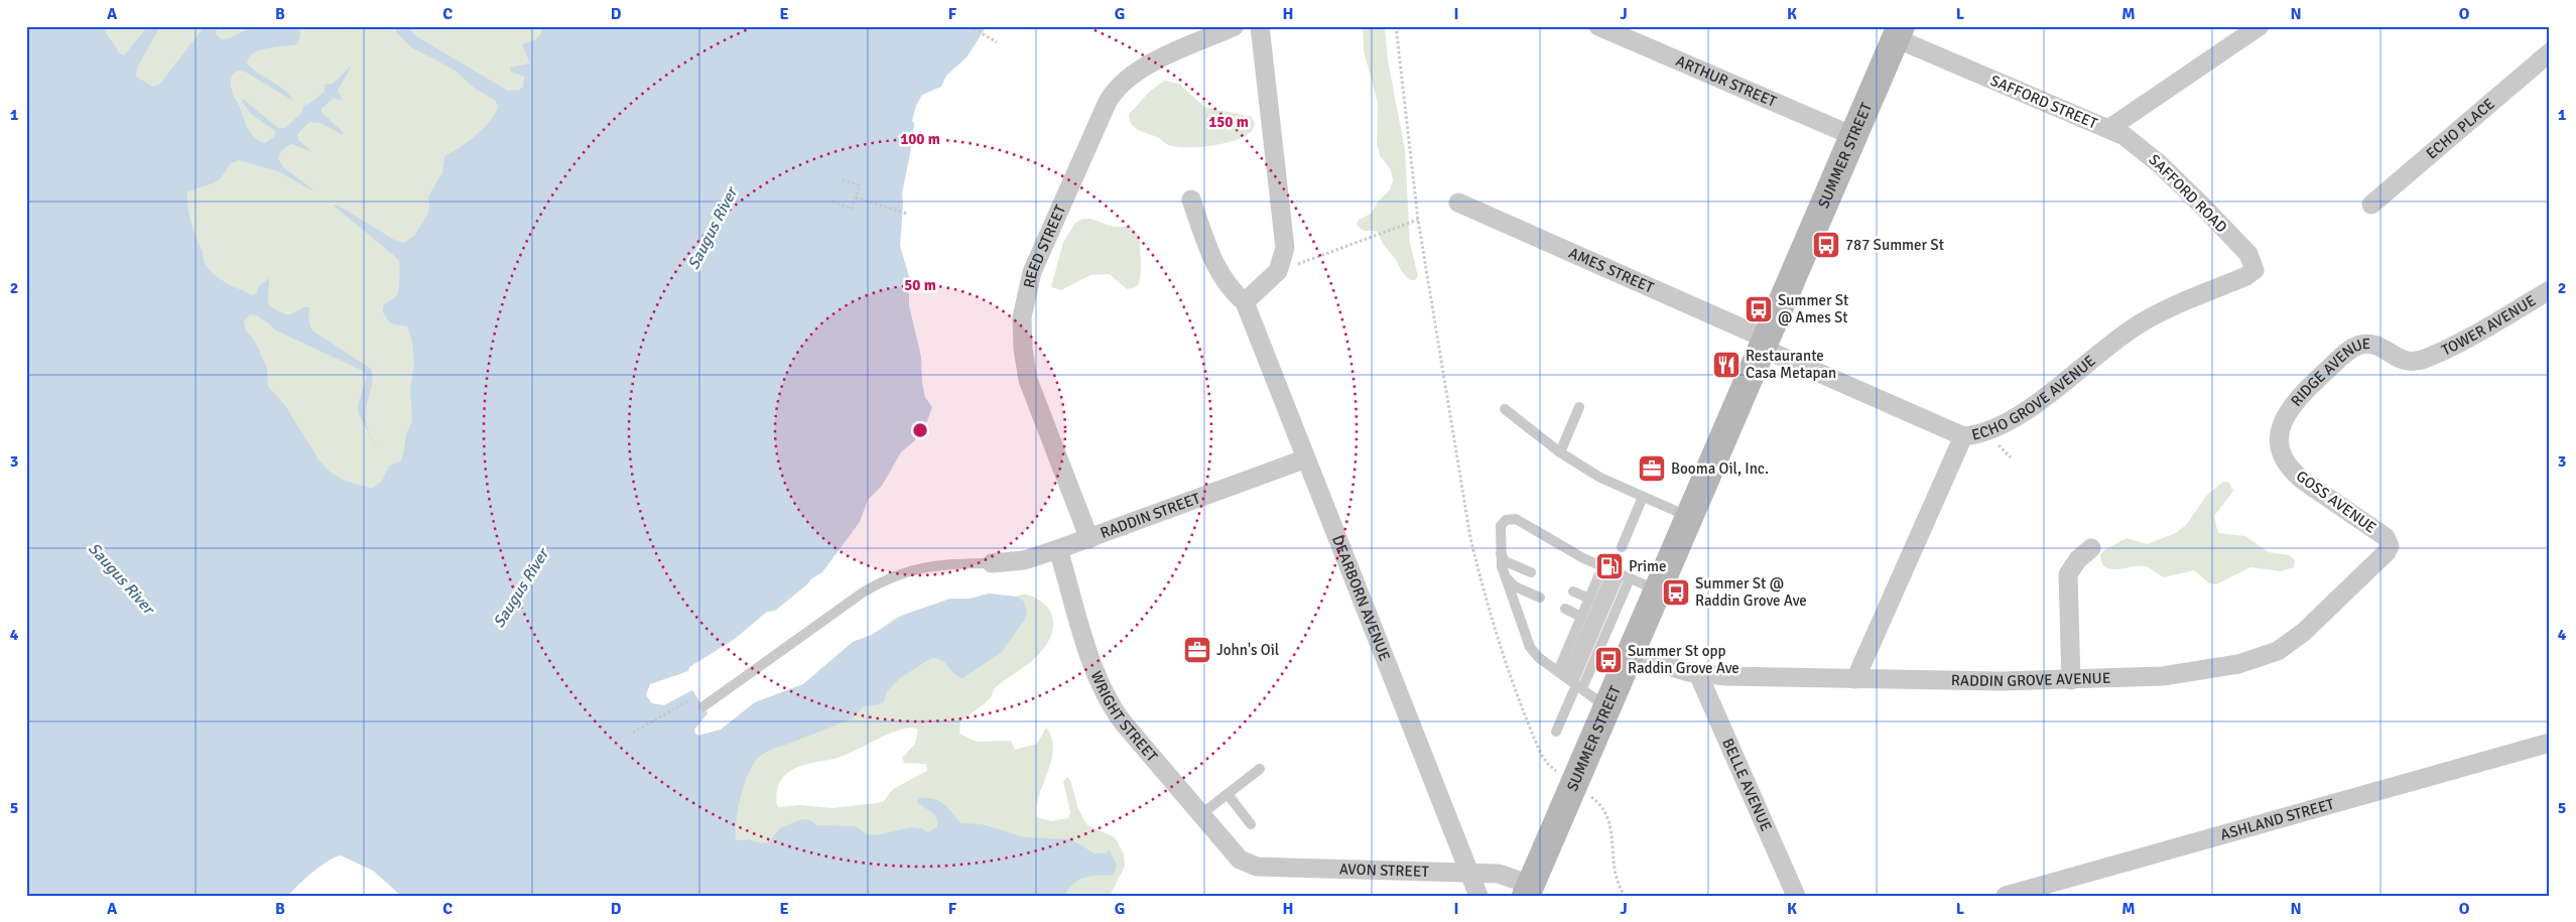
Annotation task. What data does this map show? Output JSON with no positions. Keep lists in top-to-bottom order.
{
  "streets": {
    "main road": ["SUMMER STREET"],
    "street": [
      "ARTHUR STREET",
      "SAFFORD STREET",
      "ECHO PLACE",
      "SAFFORD ROAD",
      "REED STREET",
      "AMES STREET",
      "TOWER AVENUE",
      "RIDGE AVENUE",
      "ECHO GROVE AVENUE",
      "GOSS AVENUE",
      "RADDIN STREET",
      "DEARBORN AVENUE",
      "RADDIN GROVE AVENUE",
      "WRIGHT STREET",
      "BELLE AVENUE",
      "ASHLAND STREET",
      "AVON STREET"
    ]
  },
  "crossings": [
    ["ARTHUR STREET", "SUMMER STREET"],
    ["SAFFORD STREET", "SUMMER STREET"],
    ["SAFFORD STREET", "SAFFORD ROAD"],
    ["SUMMER STREET", "AMES STREET"],
    ["SUMMER STREET", "RADDIN GROVE AVENUE"],
    ["SUMMER STREET", "AVON STREET"],
    ["SAFFORD ROAD", "ECHO GROVE AVENUE"],
    ["REED STREET", "RADDIN STREET"],
    ["AMES STREET", "ECHO GROVE AVENUE"],
    ["TOWER AVENUE", "RIDGE AVENUE"],
    ["RIDGE AVENUE", "GOSS AVENUE"],
    ["ECHO GROVE AVENUE", "RADDIN GROVE AVENUE"],
    ["GOSS AVENUE", "RADDIN GROVE AVENUE"],
    ["RADDIN STREET", "DEARBORN AVENUE"],
    ["RADDIN STREET", "WRIGHT STREET"],
    ["DEARBORN AVENUE", "AVON STREET"],
    ["RADDIN GROVE AVENUE", "BELLE AVENUE"],
    ["WRIGHT STREET", "AVON STREET"]
  ],
  "water": ["Saugus River"],
  "places": {
    "bus stop": [
      "787 Summer St",
      "Summer St @ Ames St",
      "Summer St @ Raddin Grove Ave",
      "Summer St opp Raddin Grove Ave"
    ],
    "restaurant": ["Restaurante Casa Metapan"],
    "office": ["Booma Oil, Inc.", "John's Oil"],
    "fuel station": ["Prime"]
  },
  "grid": {
    "columns": [
      "A",
      "B",
      "C",
      "D",
      "E",
      "F",
      "G",
      "H",
      "I",
      "J",
      "K",
      "L",
      "M",
      "N",
      "O"
    ],
    "rows": [
      "1",
      "2",
      "3",
      "4",
      "5"
    ]
  },
  "rings": ["150 m", "100 m", "50 m"]
}
